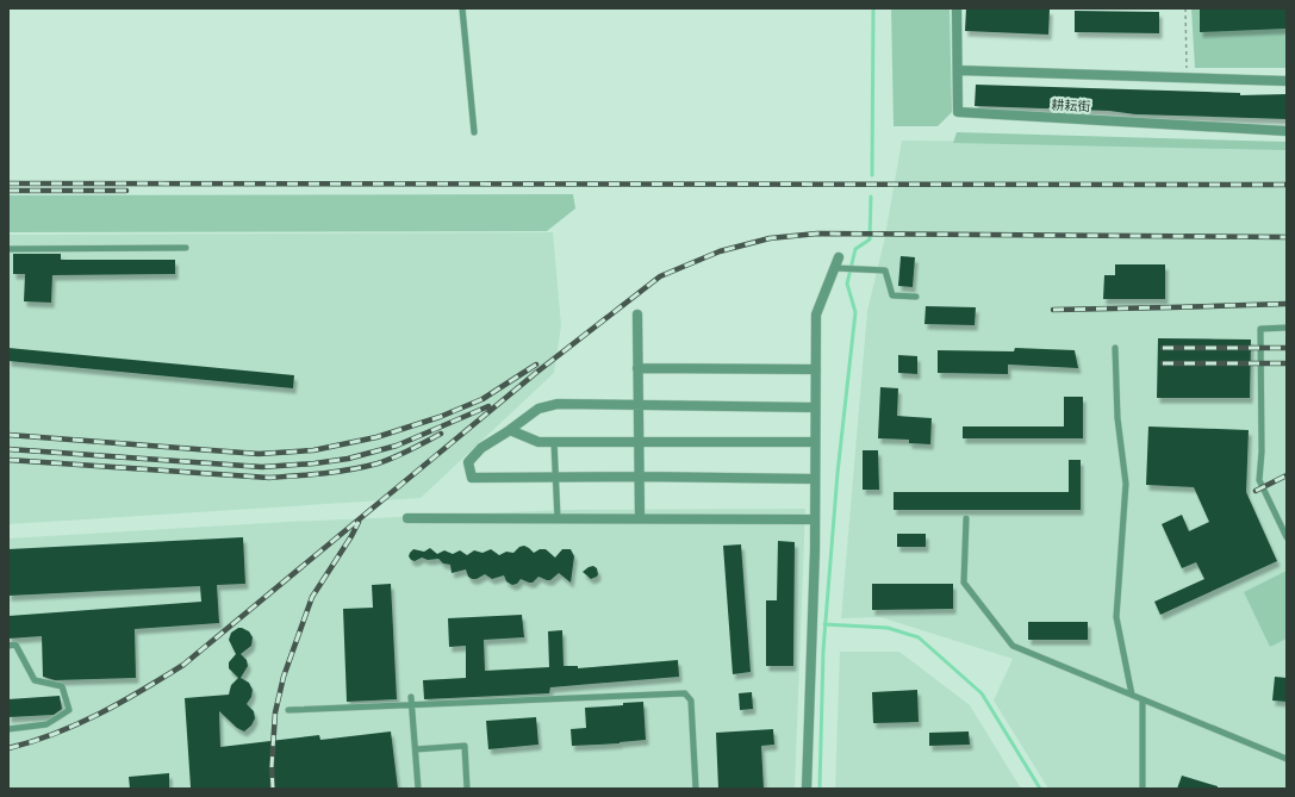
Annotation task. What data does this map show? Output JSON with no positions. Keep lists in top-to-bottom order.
{
  "streets": {
    "street": ["耕耘街"]
  }
}
